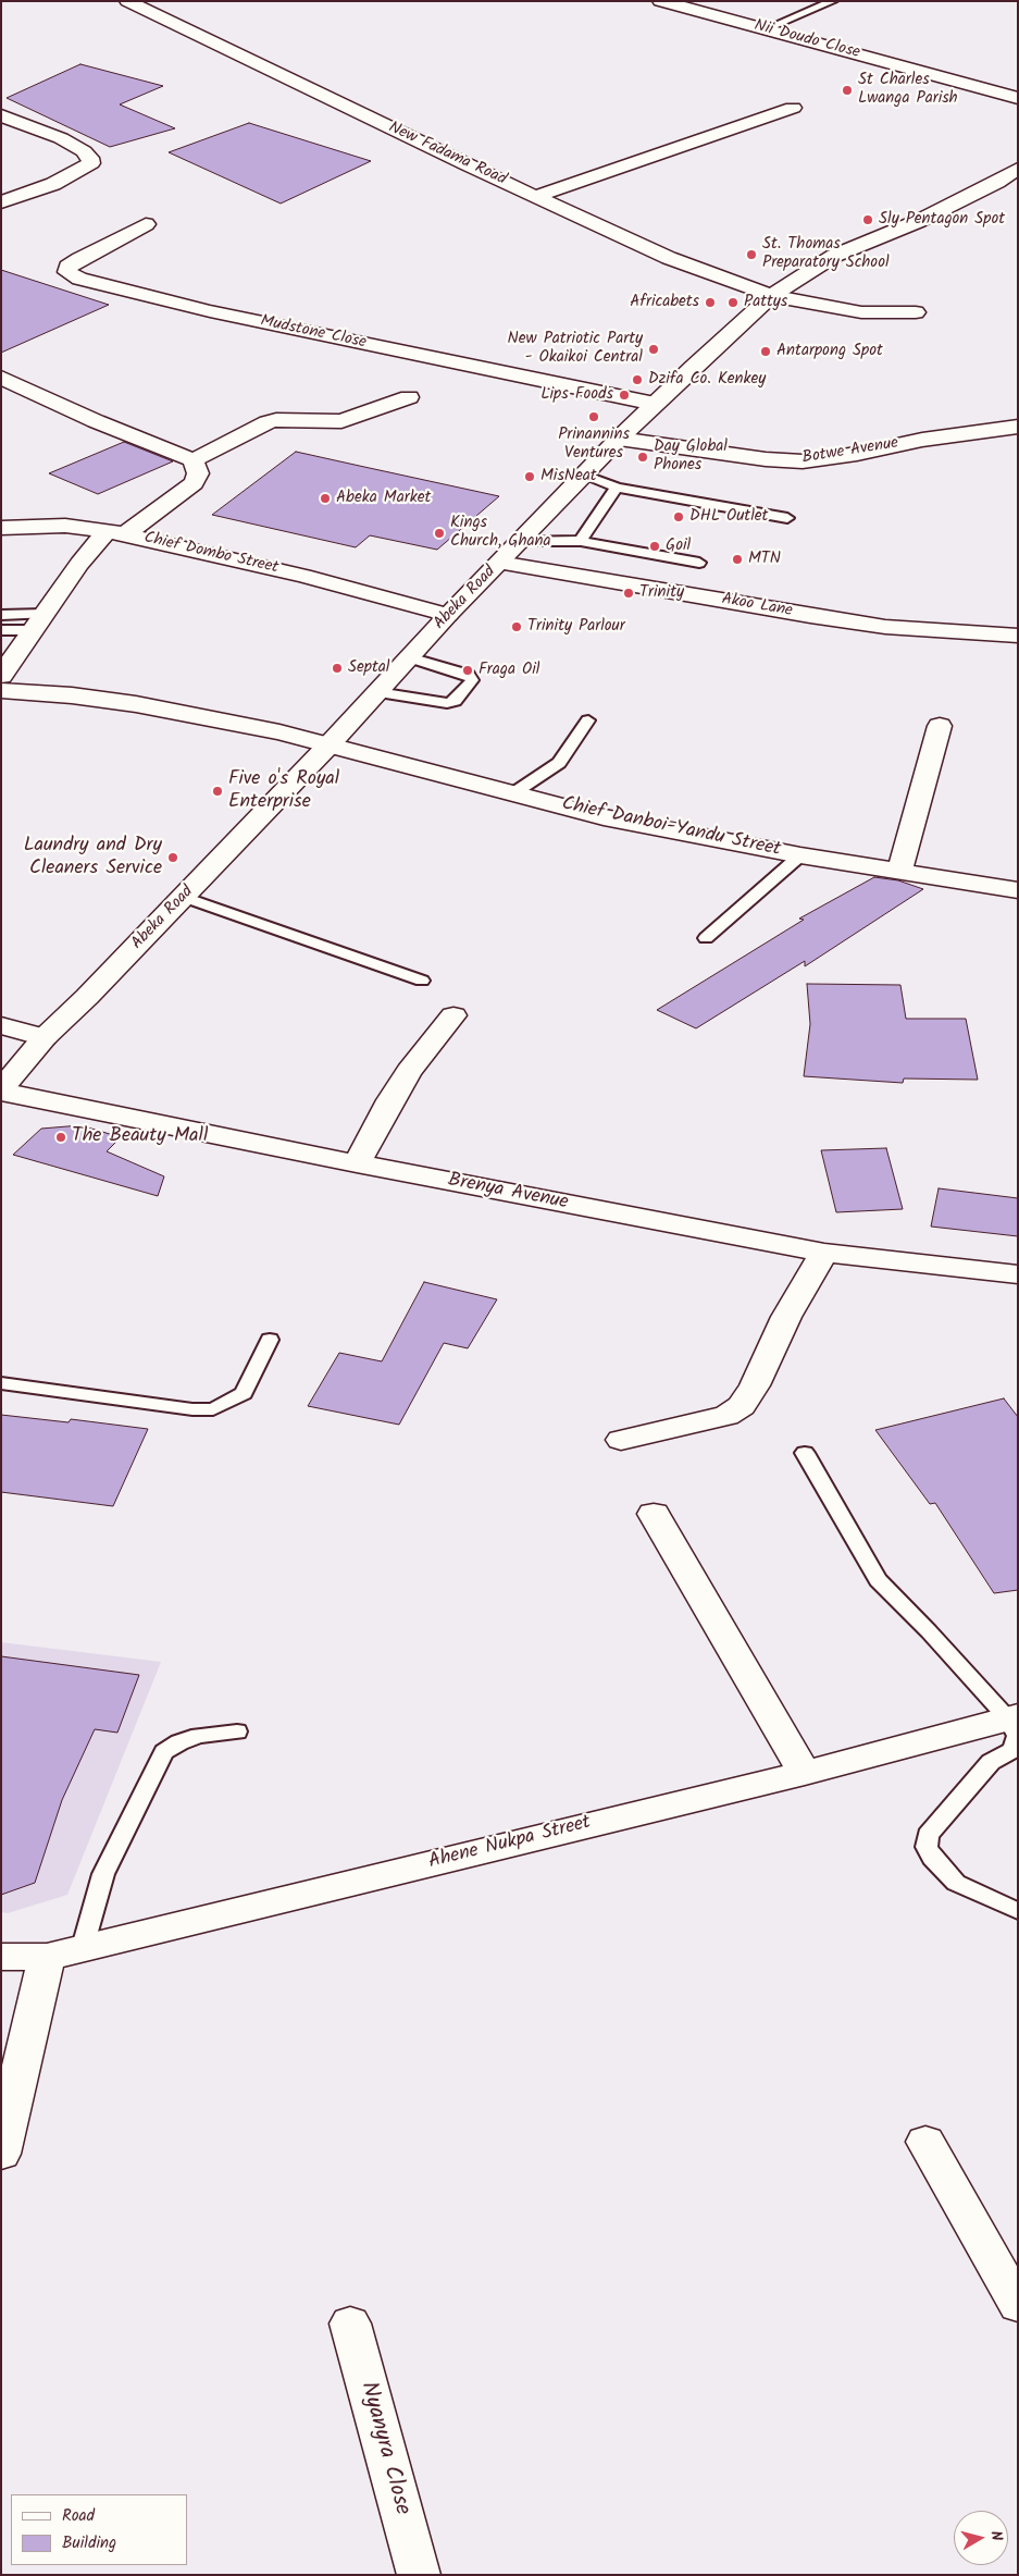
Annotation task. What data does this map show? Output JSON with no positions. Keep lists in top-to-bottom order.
{
  "streets": {
    "street": [
      "Nii Doudo Close",
      "New Fadama Road",
      "Mudstone Close",
      "Botwe Avenue",
      "Chief Dombo Street",
      "Abeka Road",
      "Akoo Lane",
      "Chief Danboi-Yandu Street",
      "Brenya Avenue",
      "Ahene Nukpa Street",
      "Nyanyra Close"
    ]
  },
  "crossings": [
    ["New Fadama Road", "Abeka Road"],
    ["Mudstone Close", "Abeka Road"],
    ["Botwe Avenue", "Abeka Road"],
    ["Chief Dombo Street", "Abeka Road"],
    ["Abeka Road", "Akoo Lane"],
    ["Abeka Road", "Chief Danboi-Yandu Street"],
    ["Abeka Road", "Brenya Avenue"]
  ],
  "places": [
    "St Charles Lwanga Parish",
    "Sly Pentagon Spot",
    "St. Thomas Preparatory School",
    "Africabets",
    "Pattys",
    "New Patriotic Party - Okaikoi Central",
    "Antarpong Spot",
    "Dzifa Co. Kenkey",
    "Lips Foods",
    "Prinannins Ventures",
    "Day Global Phones",
    "MisNeat",
    "Abeka Market",
    "DHL Outlet",
    "Kings Church, Ghana",
    "Goil",
    "MTN",
    "Trinity",
    "Trinity Parlour",
    "Septal",
    "Fraga Oil",
    "Five o's Royal Enterprise",
    "Laundry and Dry Cleaners Service",
    "The Beauty Mall"
  ],
  "legend": ["Road", "Building"],
  "north": "right"
}
